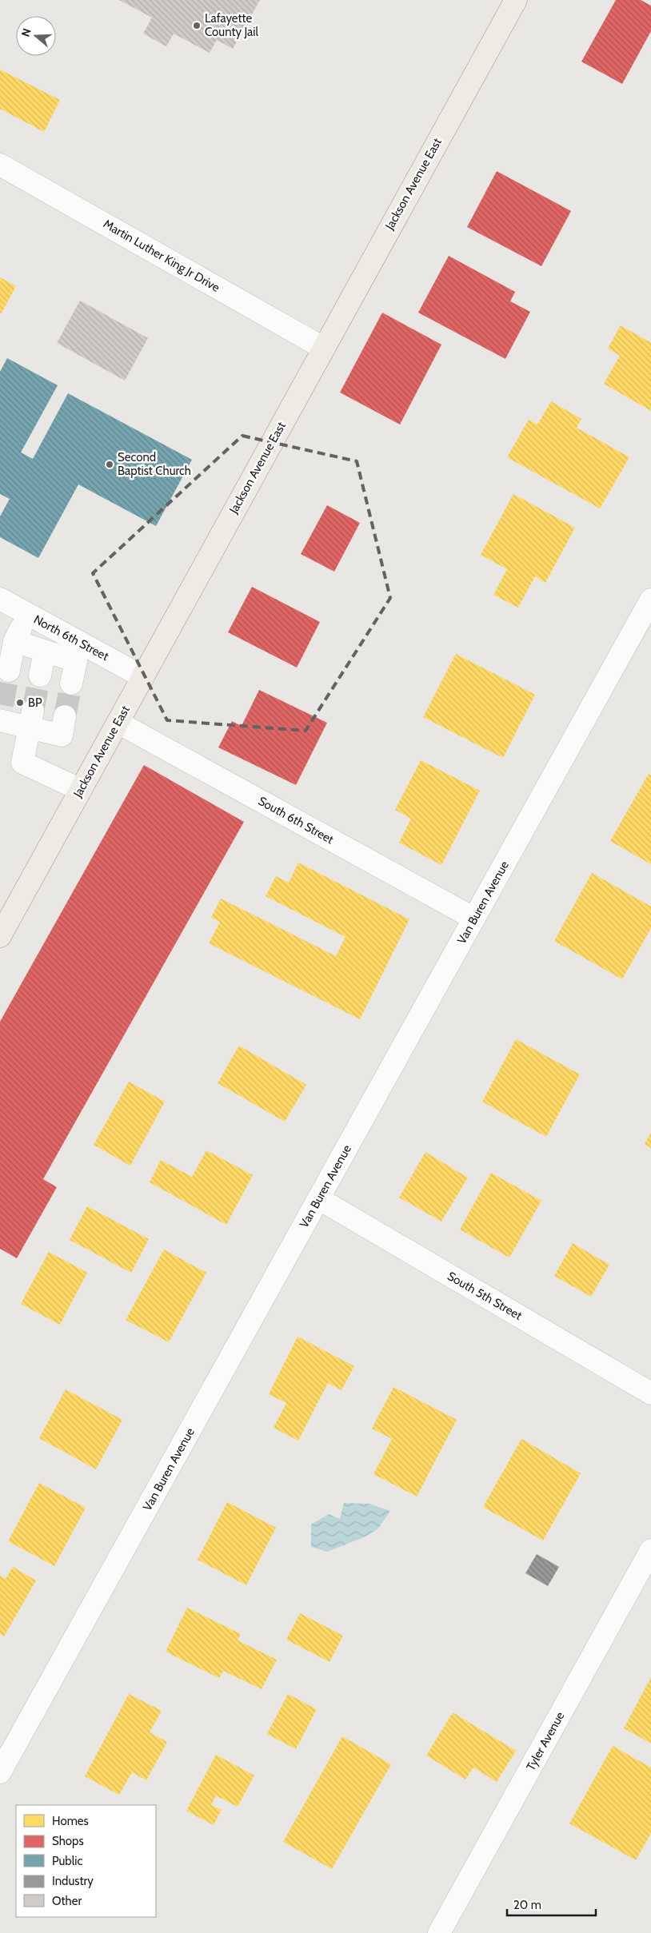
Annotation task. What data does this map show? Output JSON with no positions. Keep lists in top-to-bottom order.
{
  "streets": {
    "main road": ["Jackson Avenue East"],
    "street": [
      "Martin Luther King Jr Drive",
      "North 6th Street",
      "South 6th Street",
      "Van Buren Avenue",
      "South 5th Street",
      "Tyler Avenue"
    ]
  },
  "crossings": [
    ["Jackson Avenue East", "Martin Luther King Jr Drive"],
    ["Jackson Avenue East", "North 6th Street"],
    ["Jackson Avenue East", "South 6th Street"],
    ["South 6th Street", "Van Buren Avenue"],
    ["Van Buren Avenue", "South 5th Street"]
  ],
  "places": ["Lafayette County Jail", "Second Baptist Church", "BP"],
  "legend": [
    "Homes",
    "Shops",
    "Public",
    "Industry",
    "Other"
  ],
  "scale_bar": "20 m",
  "north": "left"
}
